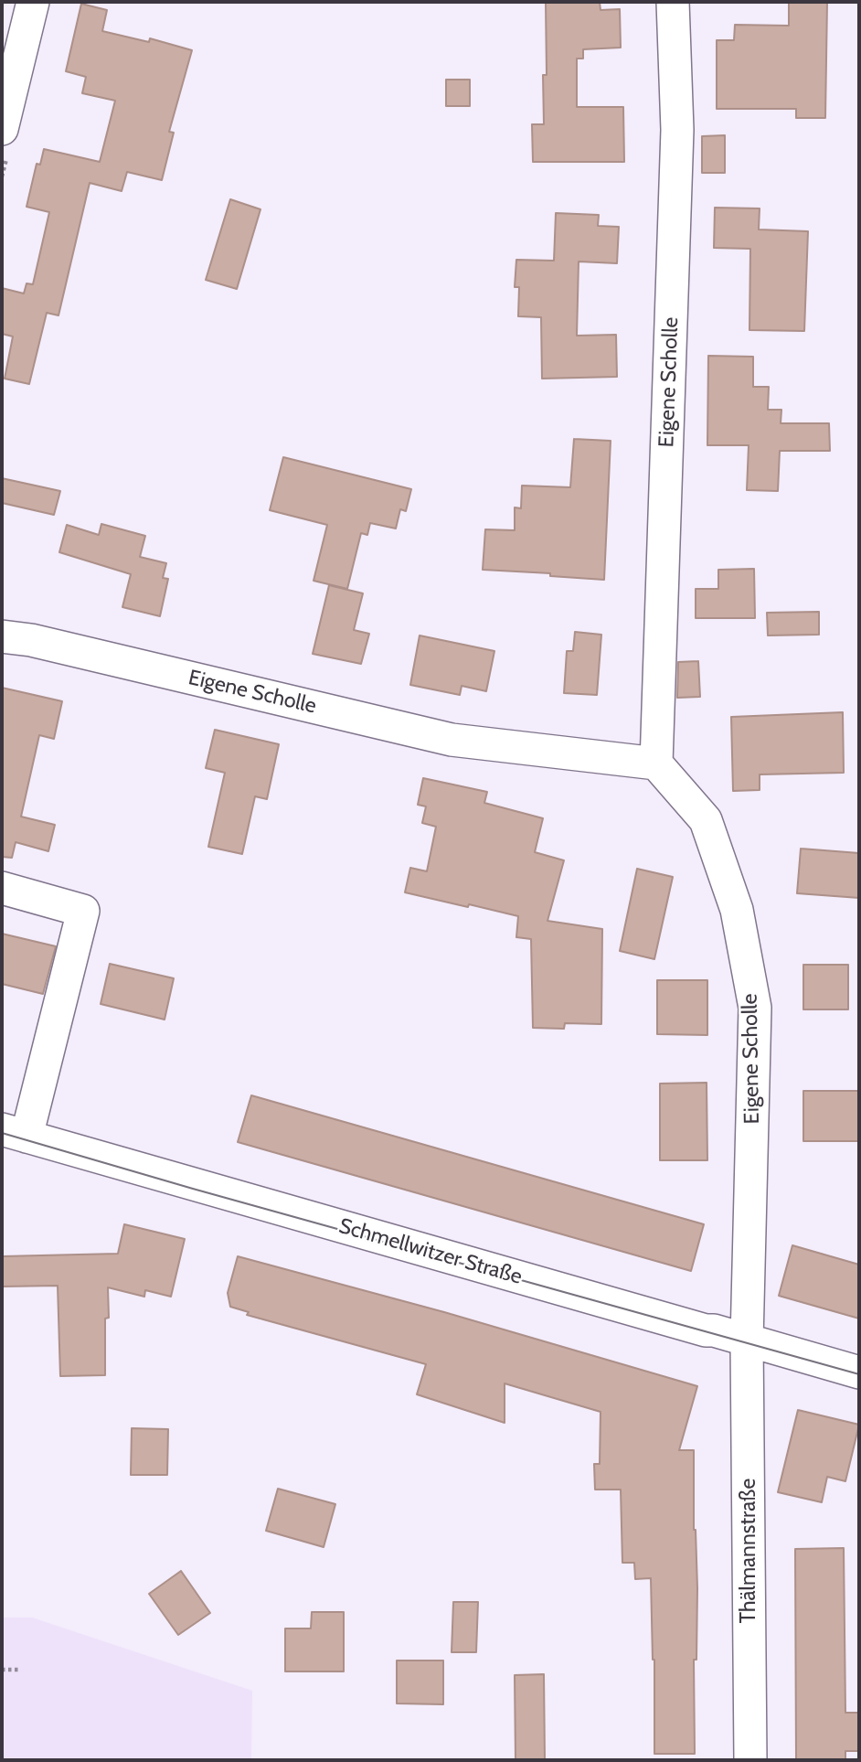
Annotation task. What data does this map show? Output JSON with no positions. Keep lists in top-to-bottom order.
{
  "streets": {
    "street": ["Eigene Scholle", "Schmellwitzer Straße", "Thälmannstraße"]
  },
  "crossings": [
    ["Eigene Scholle", "Schmellwitzer Straße"],
    ["Eigene Scholle", "Thälmannstraße"],
    ["Schmellwitzer Straße", "Thälmannstraße"]
  ]
}
